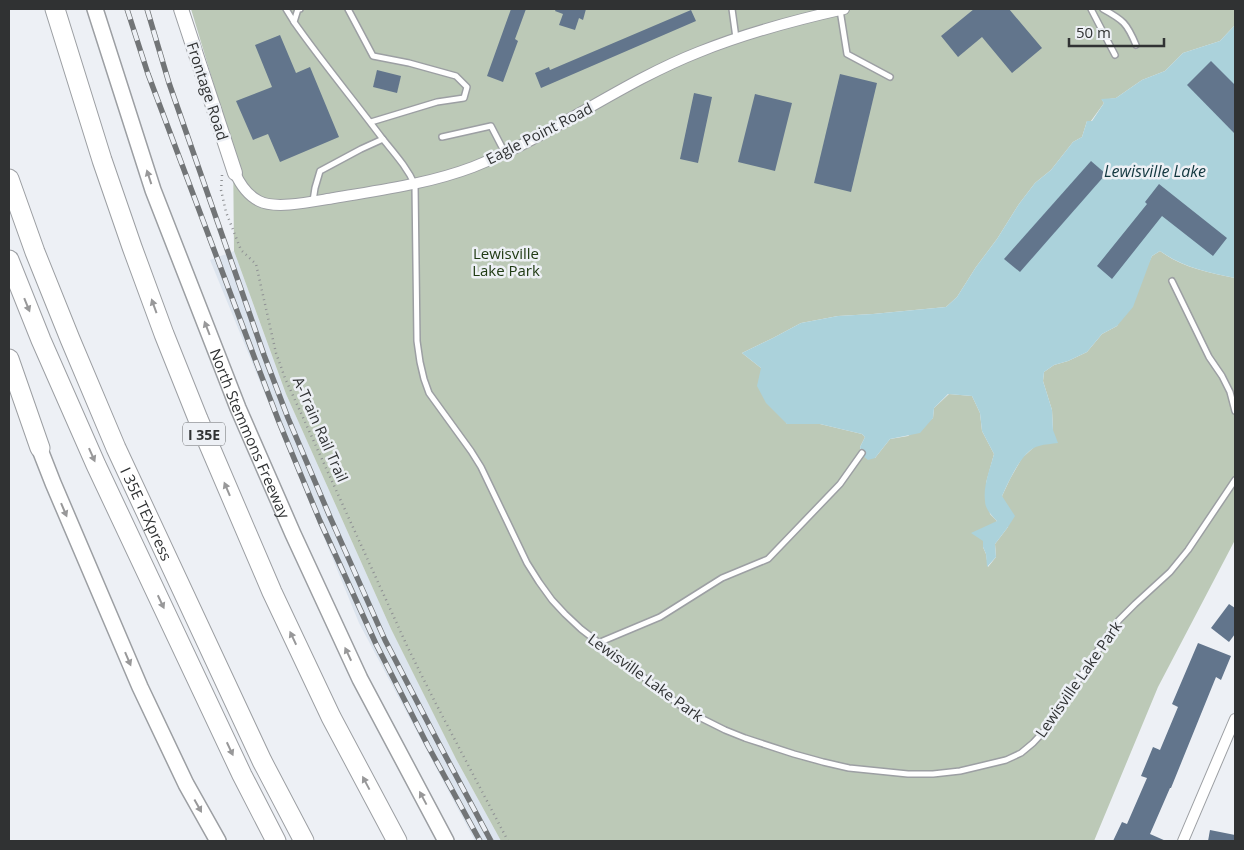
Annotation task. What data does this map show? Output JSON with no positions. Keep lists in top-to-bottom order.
{
  "streets": {
    "highway": ["I 35E", "I 35E TEXpress"],
    "main road": ["North Stemmons Freeway"],
    "street": ["Frontage Road", "Eagle Point Road"],
    "lane": ["Lewisville Lake Park"],
    "path": ["A-Train Rail Trail"]
  },
  "crossings": [
    ["Frontage Road", "Eagle Point Road"],
    ["Frontage Road", "A-Train Rail Trail"],
    ["Eagle Point Road", "A-Train Rail Trail"],
    ["Eagle Point Road", "Lewisville Lake Park"]
  ],
  "one_way": ["North Stemmons Freeway"],
  "water": ["Lewisville Lake"],
  "parks": ["Lewisville Lake Park"],
  "scale_bar": "50 m"
}
